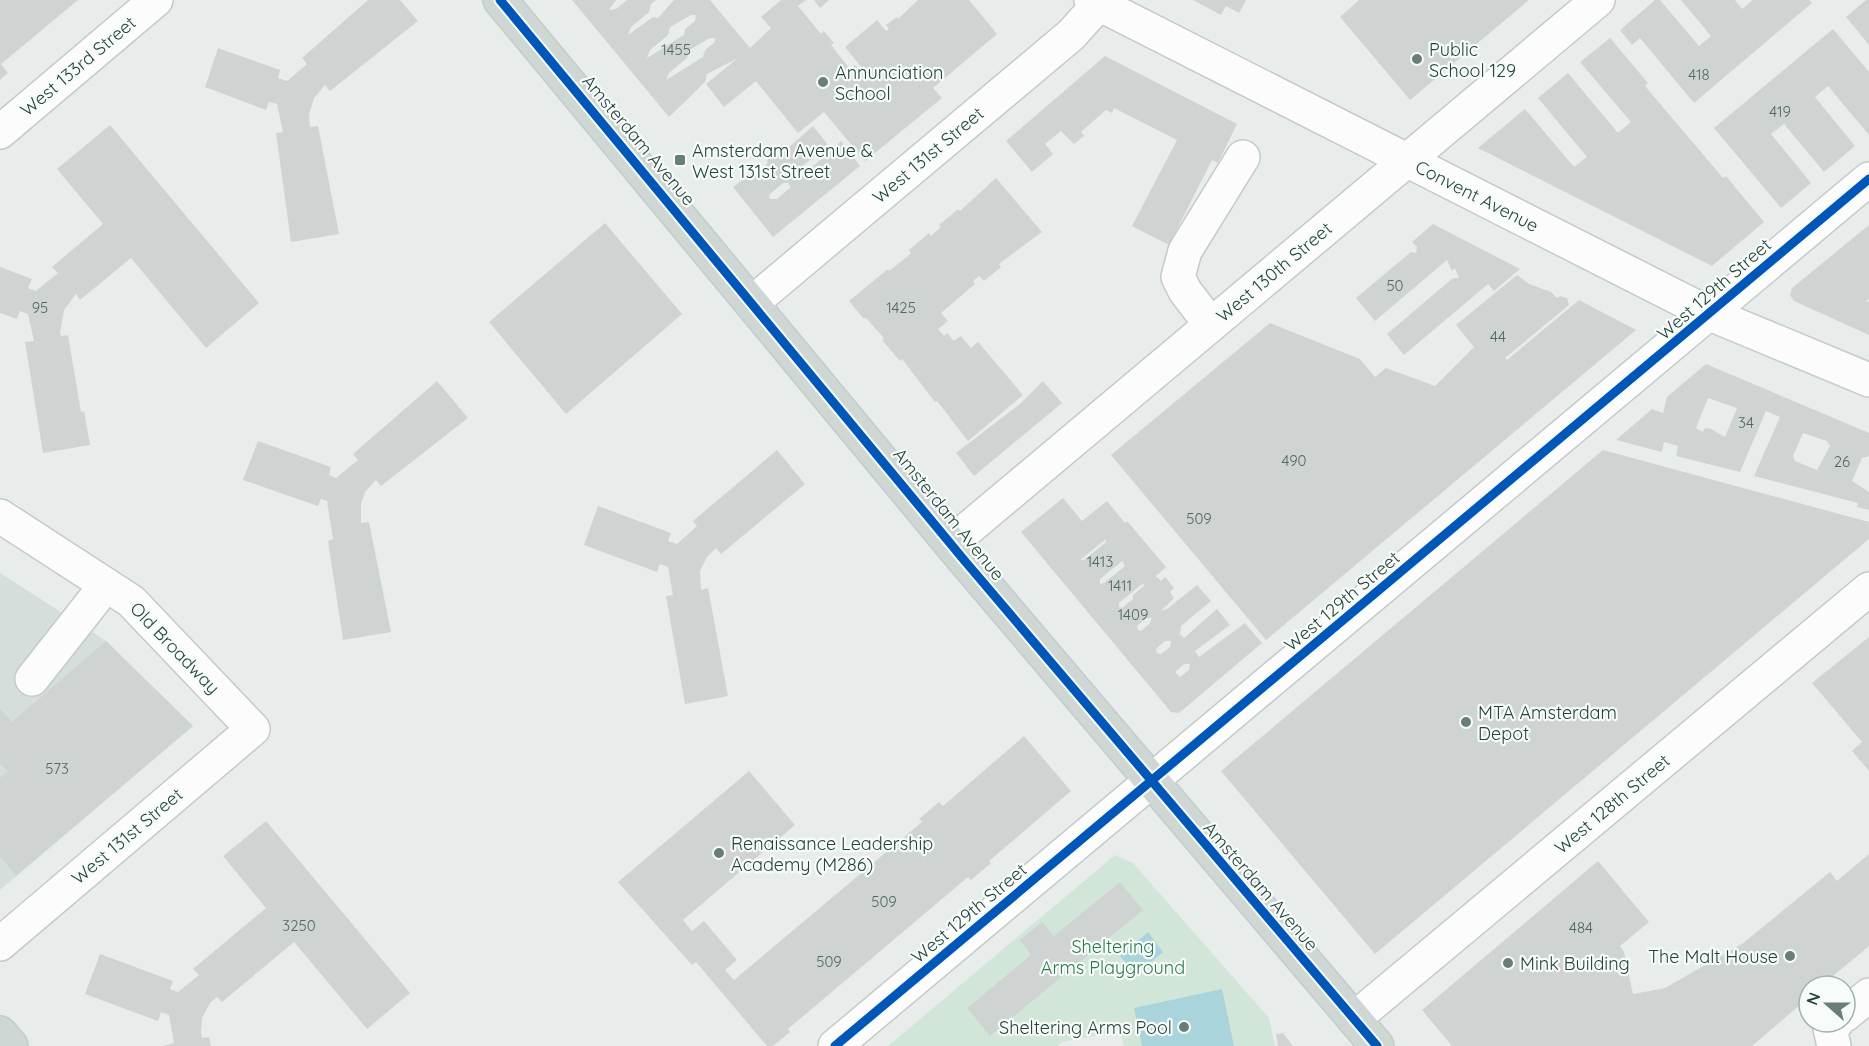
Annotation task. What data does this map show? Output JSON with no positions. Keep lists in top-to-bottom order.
{
  "streets": {
    "main road": ["Amsterdam Avenue"],
    "street": [
      "West 133rd Street",
      "West 131st Street",
      "Convent Avenue",
      "West 130th Street",
      "West 129th Street",
      "Old Broadway",
      "West 128th Street"
    ]
  },
  "crossings": [
    ["Amsterdam Avenue", "West 131st Street"],
    ["Amsterdam Avenue", "West 130th Street"],
    ["Amsterdam Avenue", "West 129th Street"],
    ["Amsterdam Avenue", "West 128th Street"],
    ["West 131st Street", "Convent Avenue"],
    ["West 131st Street", "Old Broadway"],
    ["Convent Avenue", "West 130th Street"],
    ["Convent Avenue", "West 129th Street"]
  ],
  "parks": ["Sheltering Arms Playground"],
  "places": {
    "other": [
      "Public School 129",
      "Annunciation School",
      "MTA Amsterdam Depot",
      "Renaissance Leadership Academy (M286)",
      "The Malt House",
      "Mink Building",
      "Sheltering Arms Pool"
    ],
    "transit": ["Amsterdam Avenue & West 131st Street"]
  },
  "house_numbers": [
    "1455",
    "418",
    "419",
    "50",
    "95",
    "1425",
    "44",
    "34",
    "490",
    "26",
    "509",
    "1413",
    "1411",
    "1409",
    "573",
    "509",
    "3250",
    "484",
    "509"
  ],
  "north": "left"
}
